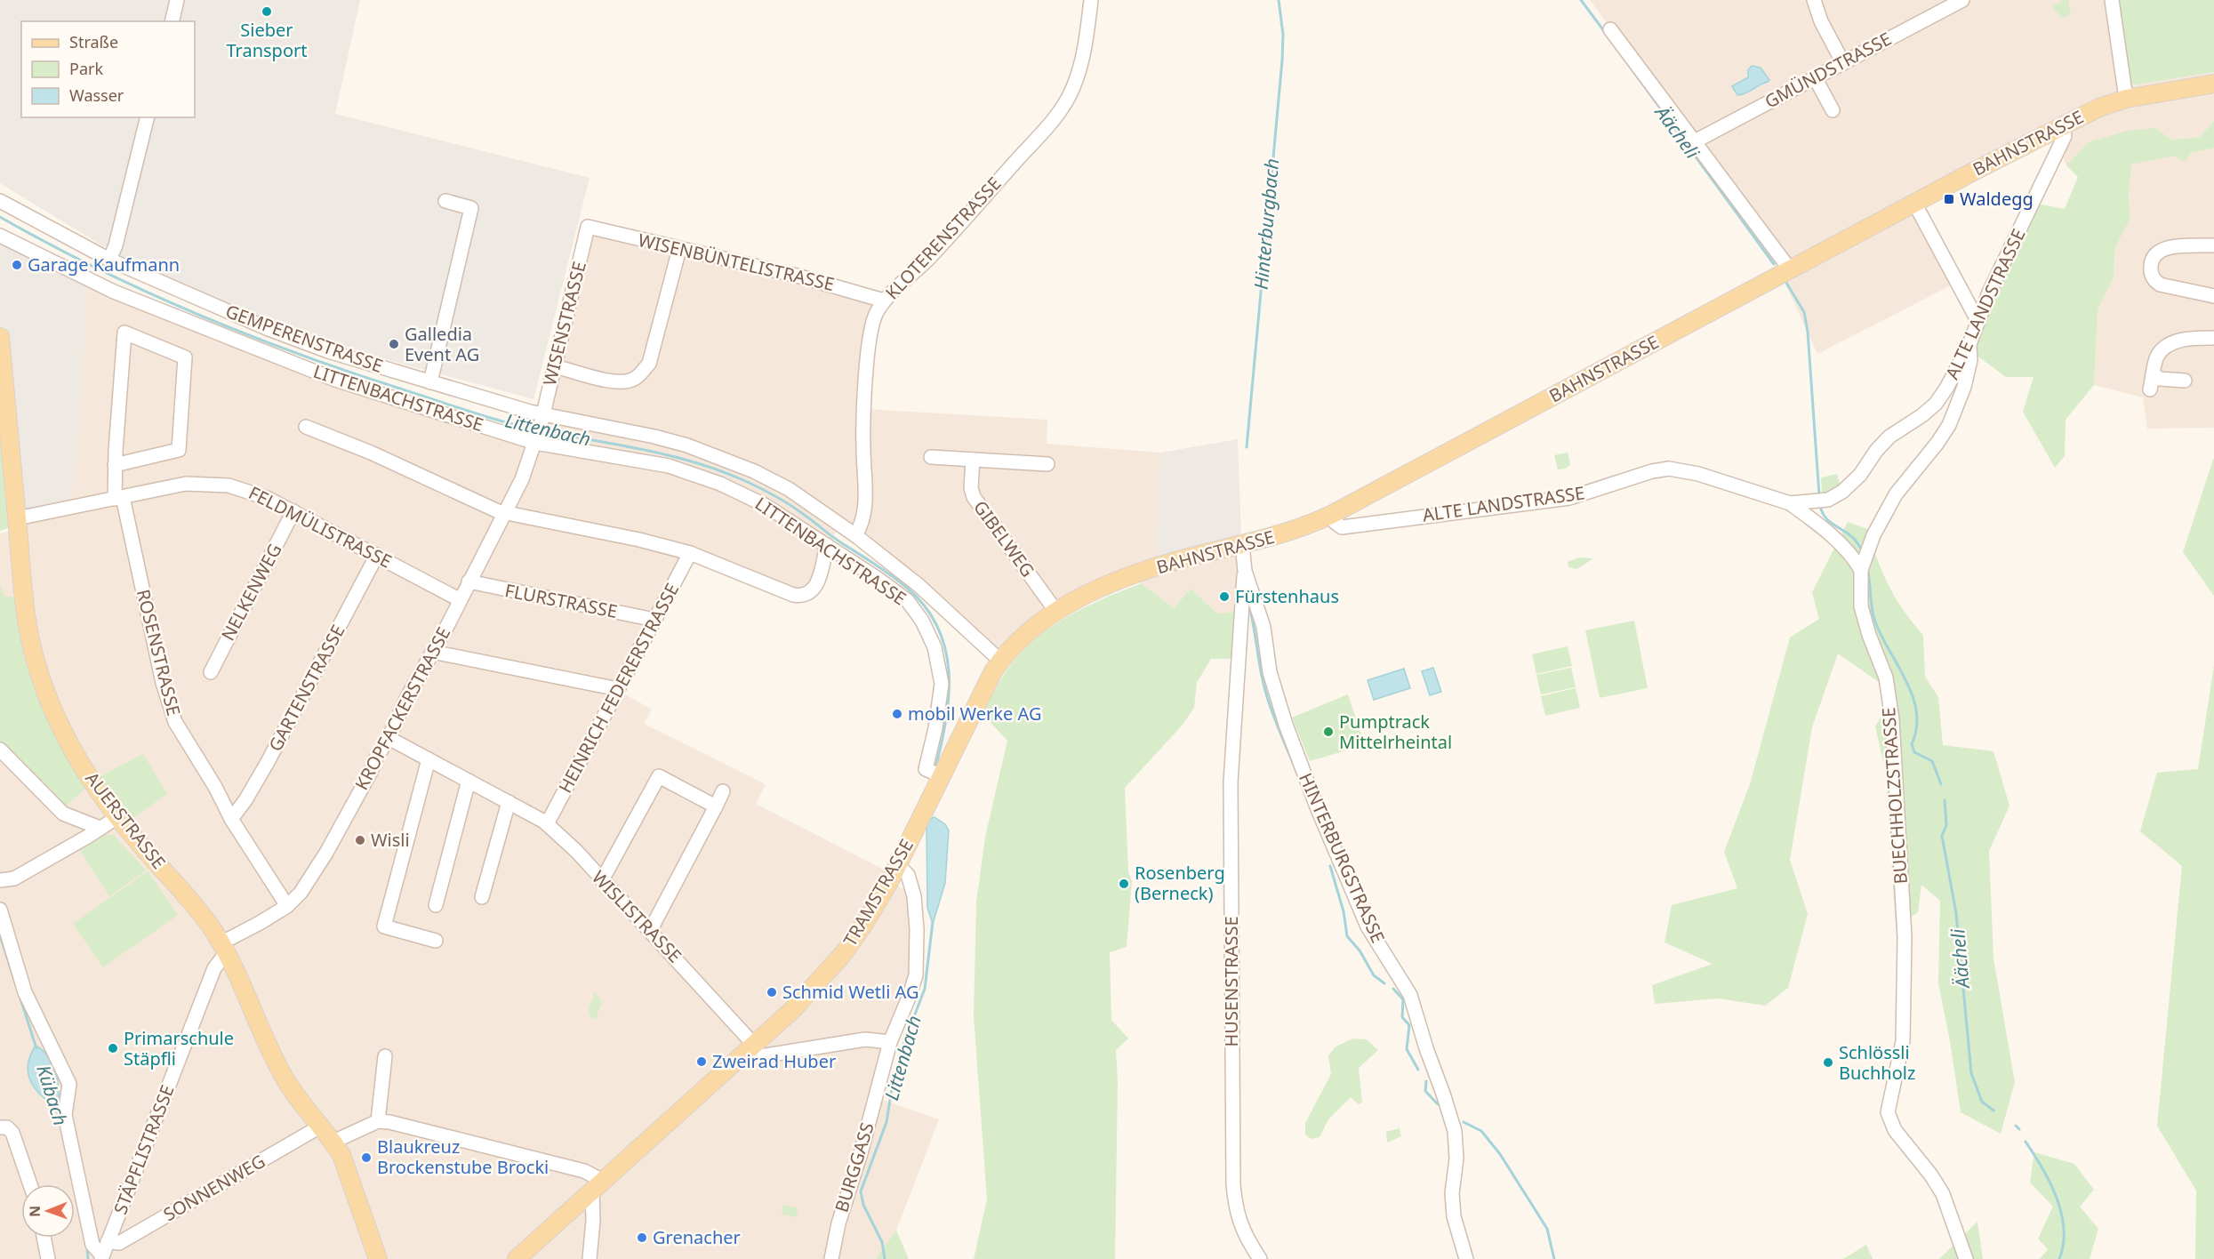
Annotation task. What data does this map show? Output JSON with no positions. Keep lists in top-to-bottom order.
{
  "streets": {
    "main road": ["BAHNSTRASSE", "AUERSTRASSE", "TRAMSTRASSE"],
    "street": [
      "GMÜNDSTRASSE",
      "KLOTERENSTRASSE",
      "WISENBÜNTELISTRASSE",
      "ALTE LANDSTRASSE",
      "WISENSTRASSE",
      "GEMPERENSTRASSE",
      "LITTENBACHSTRASSE",
      "FELDMÜLISTRASSE",
      "GIBELWEG",
      "NELKENWEG",
      "FLURSTRASSE",
      "ROSENSTRASSE",
      "GARTENSTRASSE",
      "HEINRICH FEDERERSTRASSE",
      "KROPFACKERSTRASSE",
      "BUECHHOLZSTRASSE",
      "HINTERBURGSTRASSE",
      "WISLISTRASSE",
      "HUSENSTRASSE",
      "STÄPFLISTRASSE",
      "BURGGASS",
      "SONNENWEG"
    ]
  },
  "crossings": [
    ["BAHNSTRASSE", "ALTE LANDSTRASSE"],
    ["BAHNSTRASSE", "GEMPERENSTRASSE"],
    ["BAHNSTRASSE", "GIBELWEG"],
    ["BAHNSTRASSE", "HINTERBURGSTRASSE"],
    ["BAHNSTRASSE", "TRAMSTRASSE"],
    ["KLOTERENSTRASSE", "WISENBÜNTELISTRASSE"],
    ["KLOTERENSTRASSE", "GEMPERENSTRASSE"],
    ["WISENBÜNTELISTRASSE", "WISENSTRASSE"],
    ["ALTE LANDSTRASSE", "BUECHHOLZSTRASSE"],
    ["WISENSTRASSE", "GEMPERENSTRASSE"],
    ["WISENSTRASSE", "LITTENBACHSTRASSE"],
    ["WISENSTRASSE", "KROPFACKERSTRASSE"],
    ["GEMPERENSTRASSE", "TRAMSTRASSE"],
    ["LITTENBACHSTRASSE", "KROPFACKERSTRASSE"],
    ["LITTENBACHSTRASSE", "TRAMSTRASSE"],
    ["FELDMÜLISTRASSE", "NELKENWEG"],
    ["FELDMÜLISTRASSE", "ROSENSTRASSE"],
    ["FELDMÜLISTRASSE", "GARTENSTRASSE"],
    ["FELDMÜLISTRASSE", "KROPFACKERSTRASSE"],
    ["FELDMÜLISTRASSE", "AUERSTRASSE"],
    ["FLURSTRASSE", "HEINRICH FEDERERSTRASSE"],
    ["FLURSTRASSE", "KROPFACKERSTRASSE"],
    ["ROSENSTRASSE", "GARTENSTRASSE"],
    ["ROSENSTRASSE", "KROPFACKERSTRASSE"],
    ["HEINRICH FEDERERSTRASSE", "WISLISTRASSE"],
    ["KROPFACKERSTRASSE", "AUERSTRASSE"],
    ["KROPFACKERSTRASSE", "WISLISTRASSE"],
    ["KROPFACKERSTRASSE", "STÄPFLISTRASSE"],
    ["AUERSTRASSE", "STÄPFLISTRASSE"],
    ["AUERSTRASSE", "SONNENWEG"],
    ["HINTERBURGSTRASSE", "HUSENSTRASSE"],
    ["TRAMSTRASSE", "WISLISTRASSE"],
    ["TRAMSTRASSE", "BURGGASS"],
    ["STÄPFLISTRASSE", "SONNENWEG"]
  ],
  "water": [
    "Äächeli",
    "Hinterburgbach",
    "Littenbach",
    "Kübach"
  ],
  "places": {
    "other": [
      "Sieber Transport",
      "Garage Kaufmann",
      "Galledia Event AG",
      "Fürstenhaus",
      "mobil Werke AG",
      "Pumptrack Mittelrheintal",
      "Wisli",
      "Rosenberg (Berneck)",
      "Schmid Wetli AG",
      "Primarschule Stäpfli",
      "Zweirad Huber",
      "Schlössli Buchholz",
      "Blaukreuz Brockenstube Brocki",
      "Grenacher"
    ],
    "transit": ["Waldegg"]
  },
  "legend": ["Straße", "Park", "Wasser"],
  "north": "left"
}
